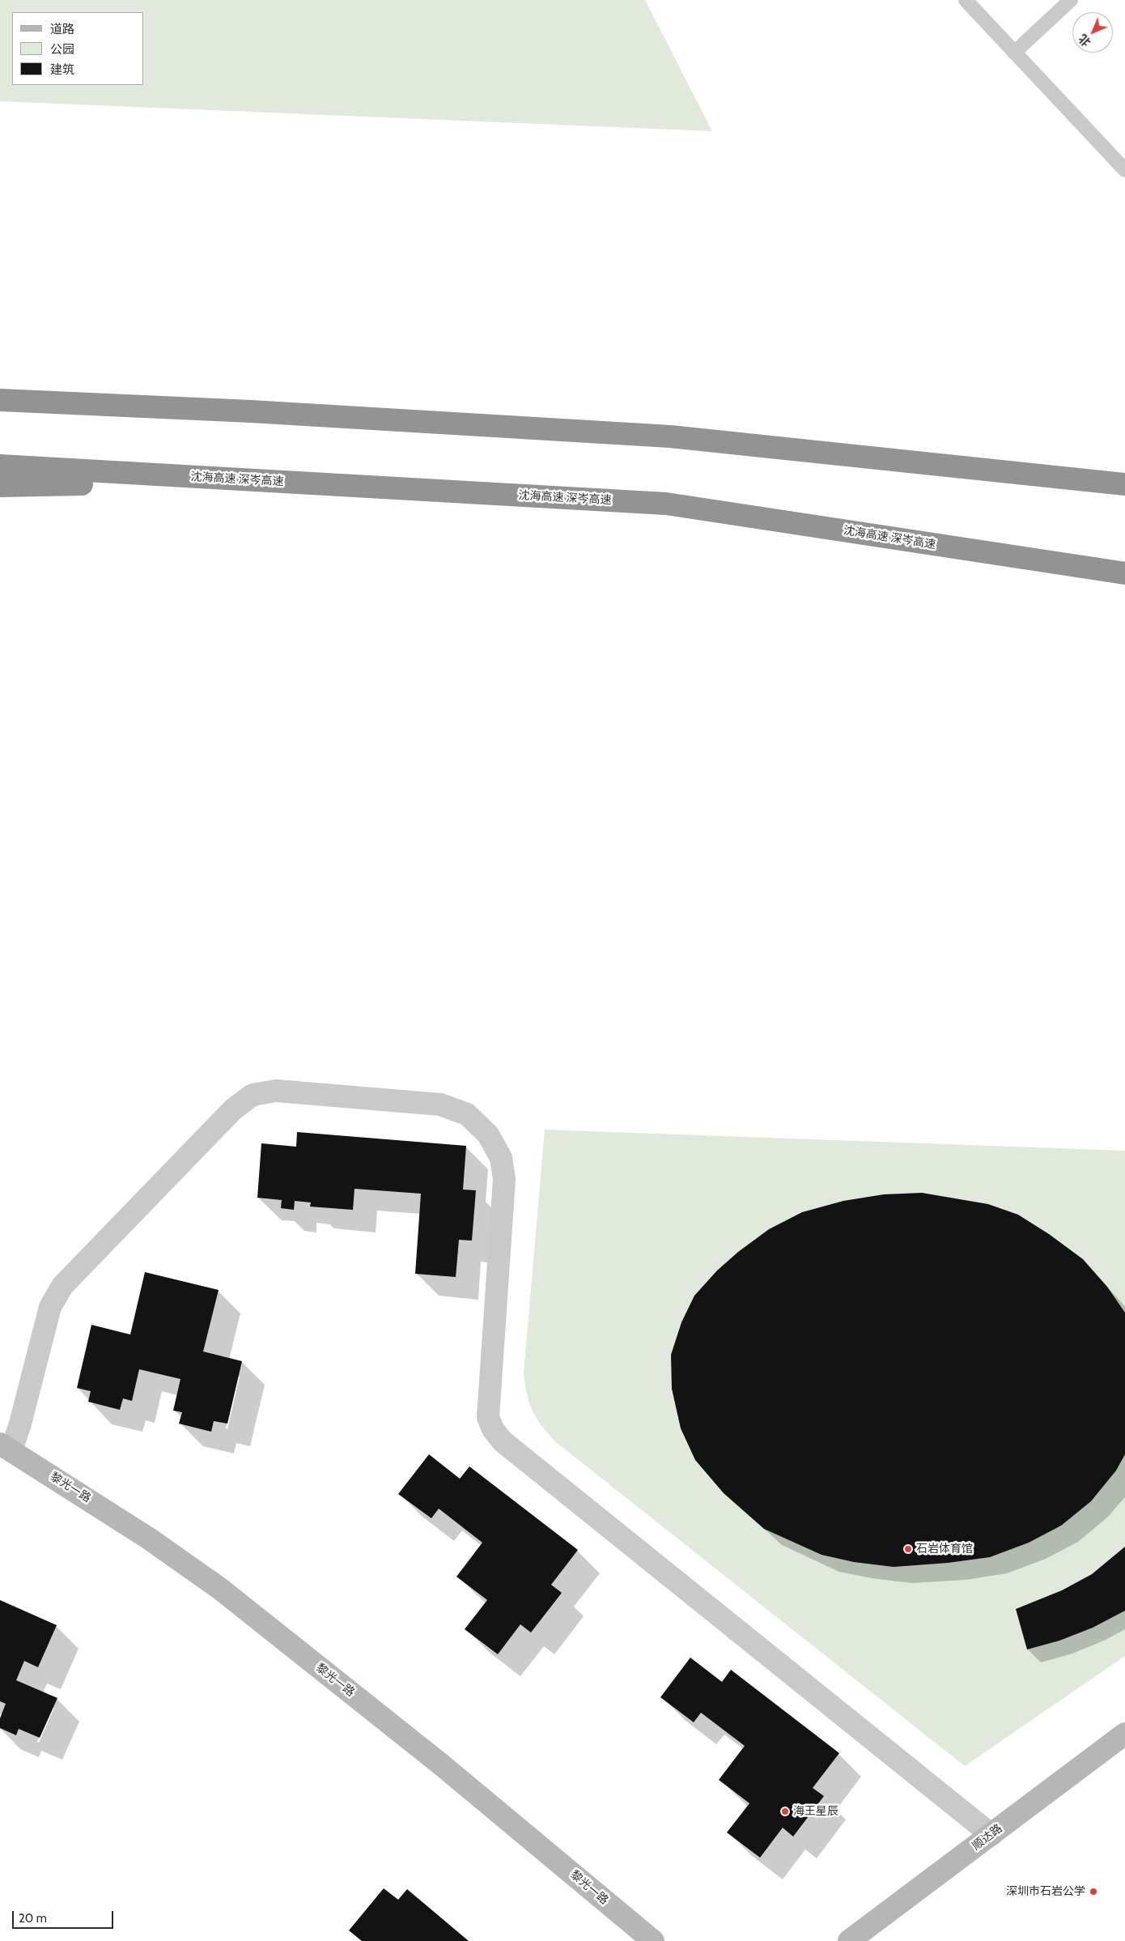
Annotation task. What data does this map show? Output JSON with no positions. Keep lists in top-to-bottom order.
{
  "streets": {
    "highway": ["沈海高速 深岑高速"],
    "street": ["黎光一路", "顺达路"]
  },
  "places": ["石岩体育馆", "海王星辰", "深圳市石岩公学"],
  "legend": ["道路", "公园", "建筑"],
  "scale_bar": "20 m",
  "north": "bottom left"
}
